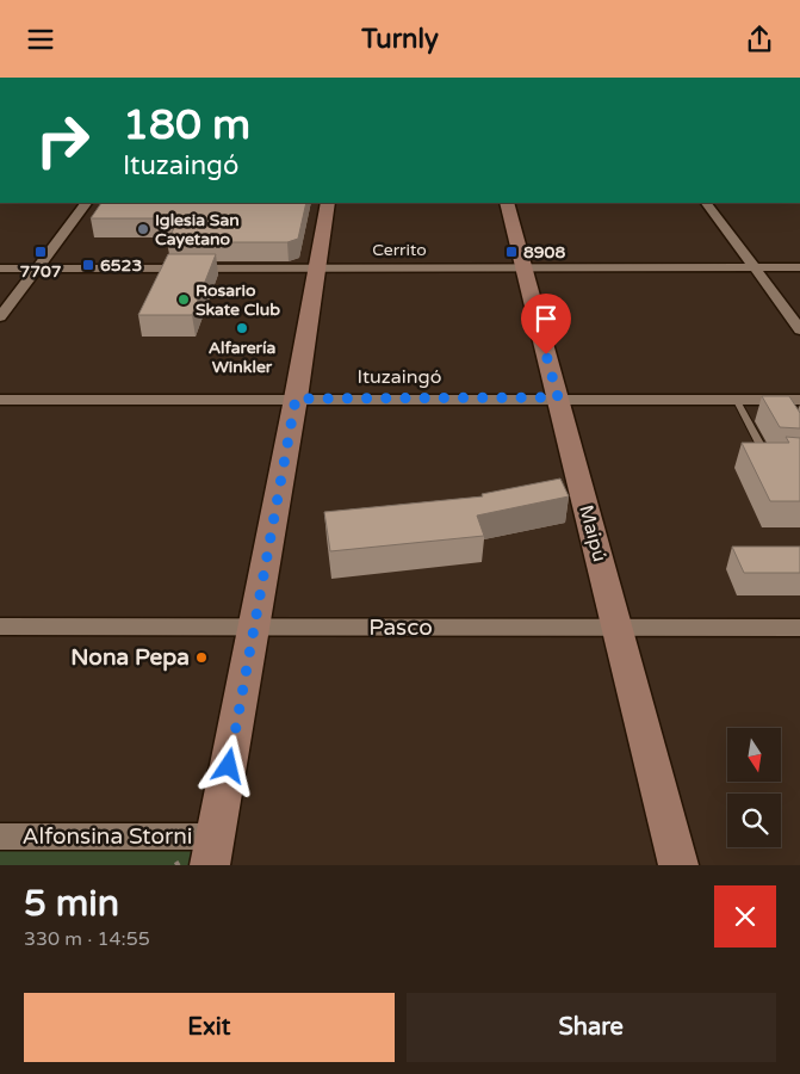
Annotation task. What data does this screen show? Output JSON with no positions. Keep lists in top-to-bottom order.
{
  "streets": {
    "main road": ["Maipú"],
    "street": [
      "Cerrito",
      "Ituzaingó",
      "Pasco",
      "Alfonsina Storni"
    ]
  },
  "crossings": [
    ["Cerrito", "Maipú"],
    ["Ituzaingó", "Maipú"],
    ["Maipú", "Pasco"]
  ],
  "places": {
    "other": [
      "Iglesia San Cayetano",
      "Rosario Skate Club",
      "Alfarería Winkler",
      "Nona Pepa"
    ],
    "transit": ["7707", "8908", "6523"]
  },
  "north": "bottom",
  "page": {
    "header": "Turnly",
    "turn": ["180 m", "Ituzaingó"],
    "heading": ["5 min", "330 m · 14:55"],
    "buttons": ["Exit", "Share"]
  }
}
